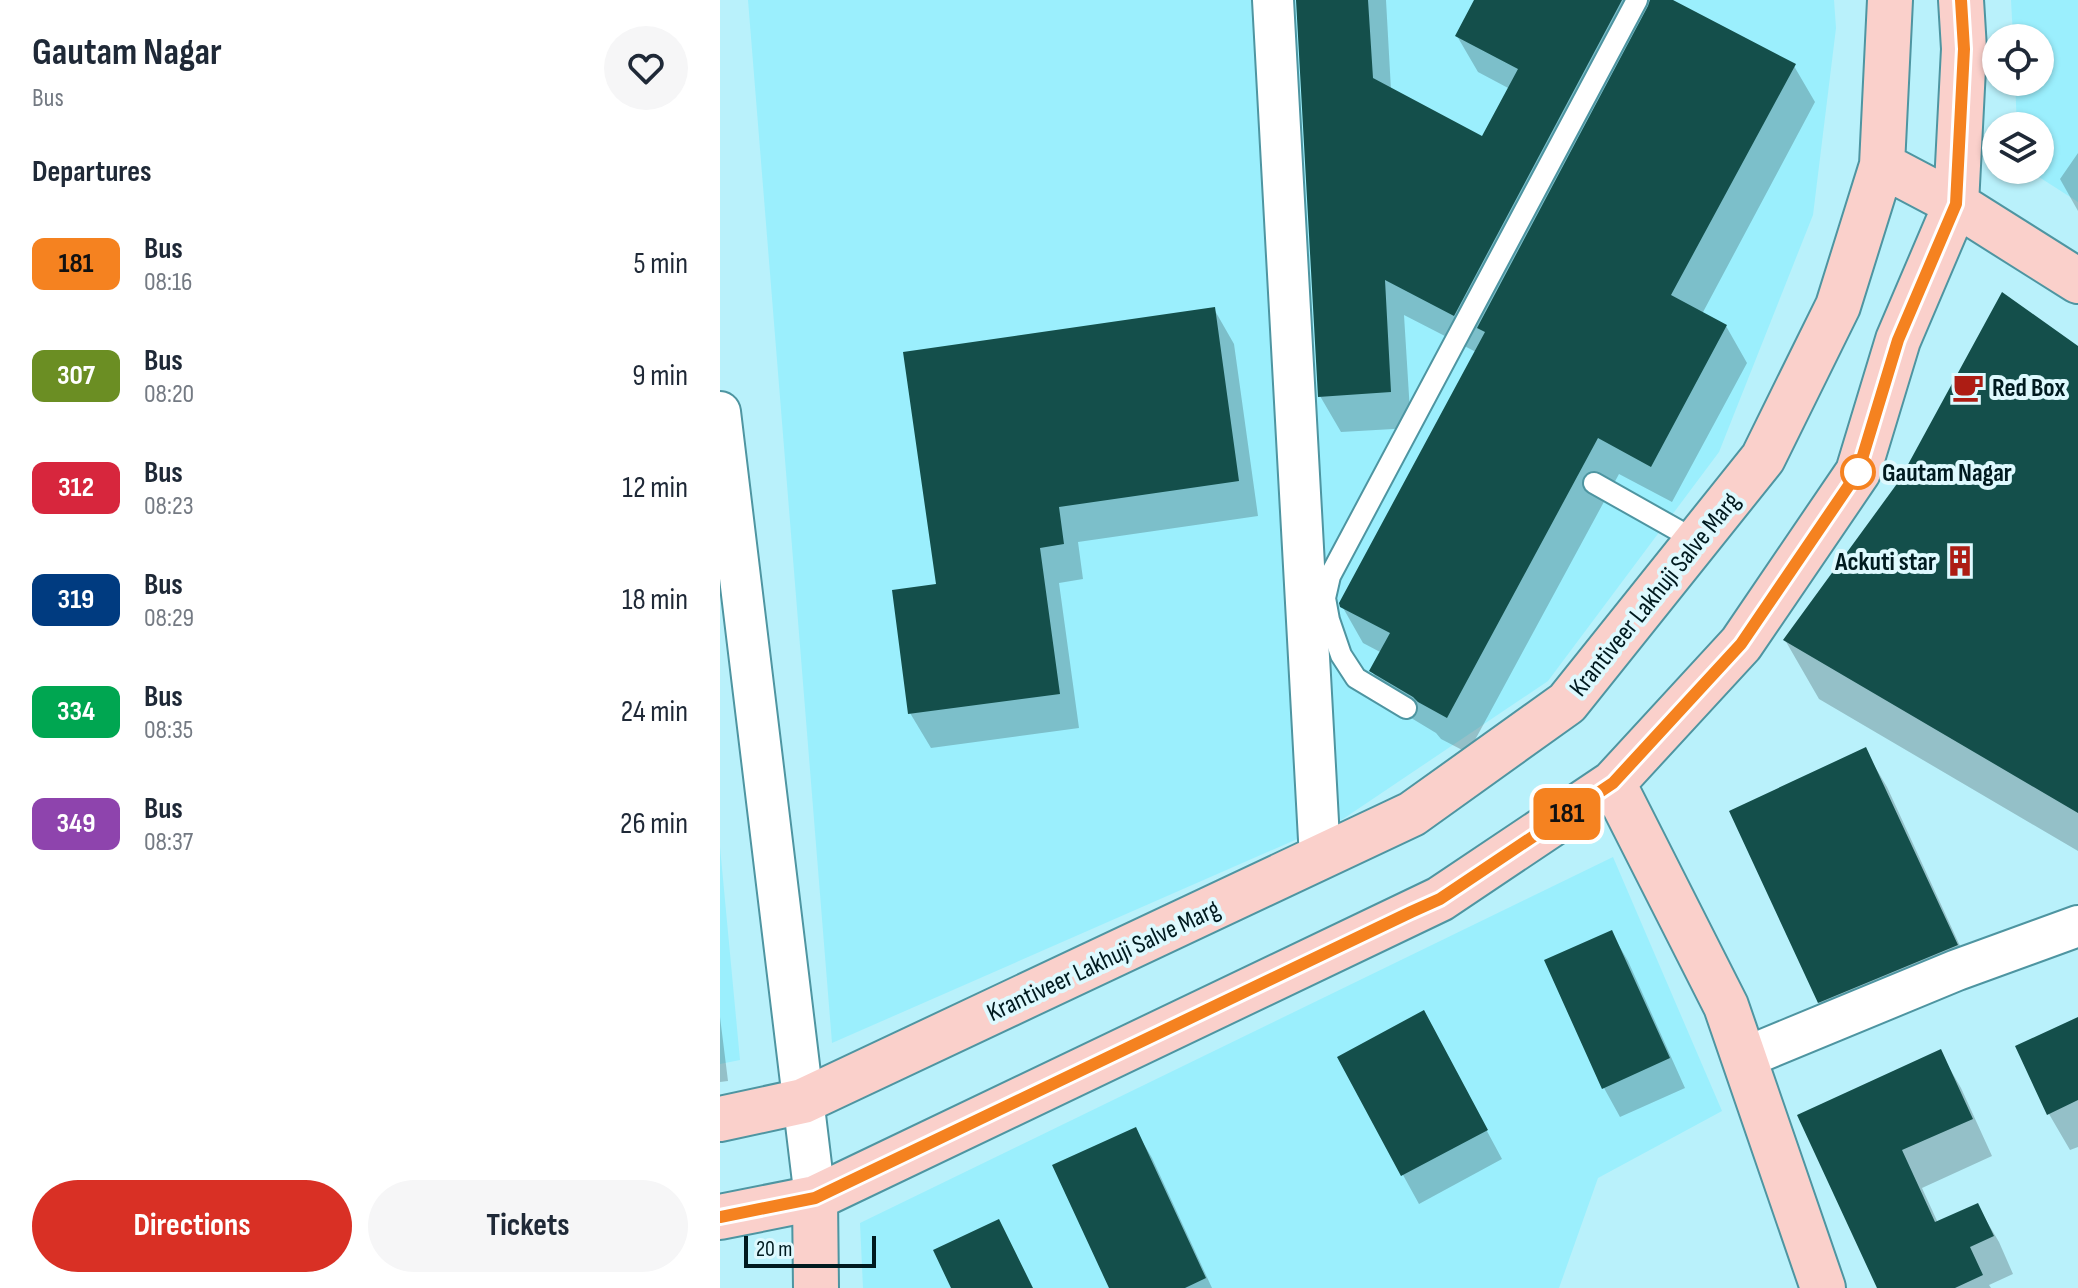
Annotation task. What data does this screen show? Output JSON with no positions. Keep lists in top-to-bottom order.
{
  "streets": {
    "main road": ["Krantiveer Lakhuji Salve Marg"]
  },
  "places": {
    "cafe": ["Red Box"],
    "other": ["Gautam Nagar"],
    "building": ["Ackuti star"]
  },
  "lines": ["bus line 181"],
  "scale_bar": "20 m",
  "page": {
    "heading": [
      ["Gautam Nagar", "Bus"],
      "Departures"
    ],
    "on_map": "181",
    "list": [
      {
        "mark": "181",
        "name": "Bus",
        "note": "08:16",
        "value": "5 min"
      },
      {
        "mark": "307",
        "name": "Bus",
        "note": "08:20",
        "value": "9 min"
      },
      {
        "mark": "312",
        "name": "Bus",
        "note": "08:23",
        "value": "12 min"
      },
      {
        "mark": "319",
        "name": "Bus",
        "note": "08:29",
        "value": "18 min"
      },
      {
        "mark": "334",
        "name": "Bus",
        "note": "08:35",
        "value": "24 min"
      },
      {
        "mark": "349",
        "name": "Bus",
        "note": "08:37",
        "value": "26 min"
      }
    ],
    "buttons": ["Directions", "Tickets"],
    "scale": "20 m"
  }
}
